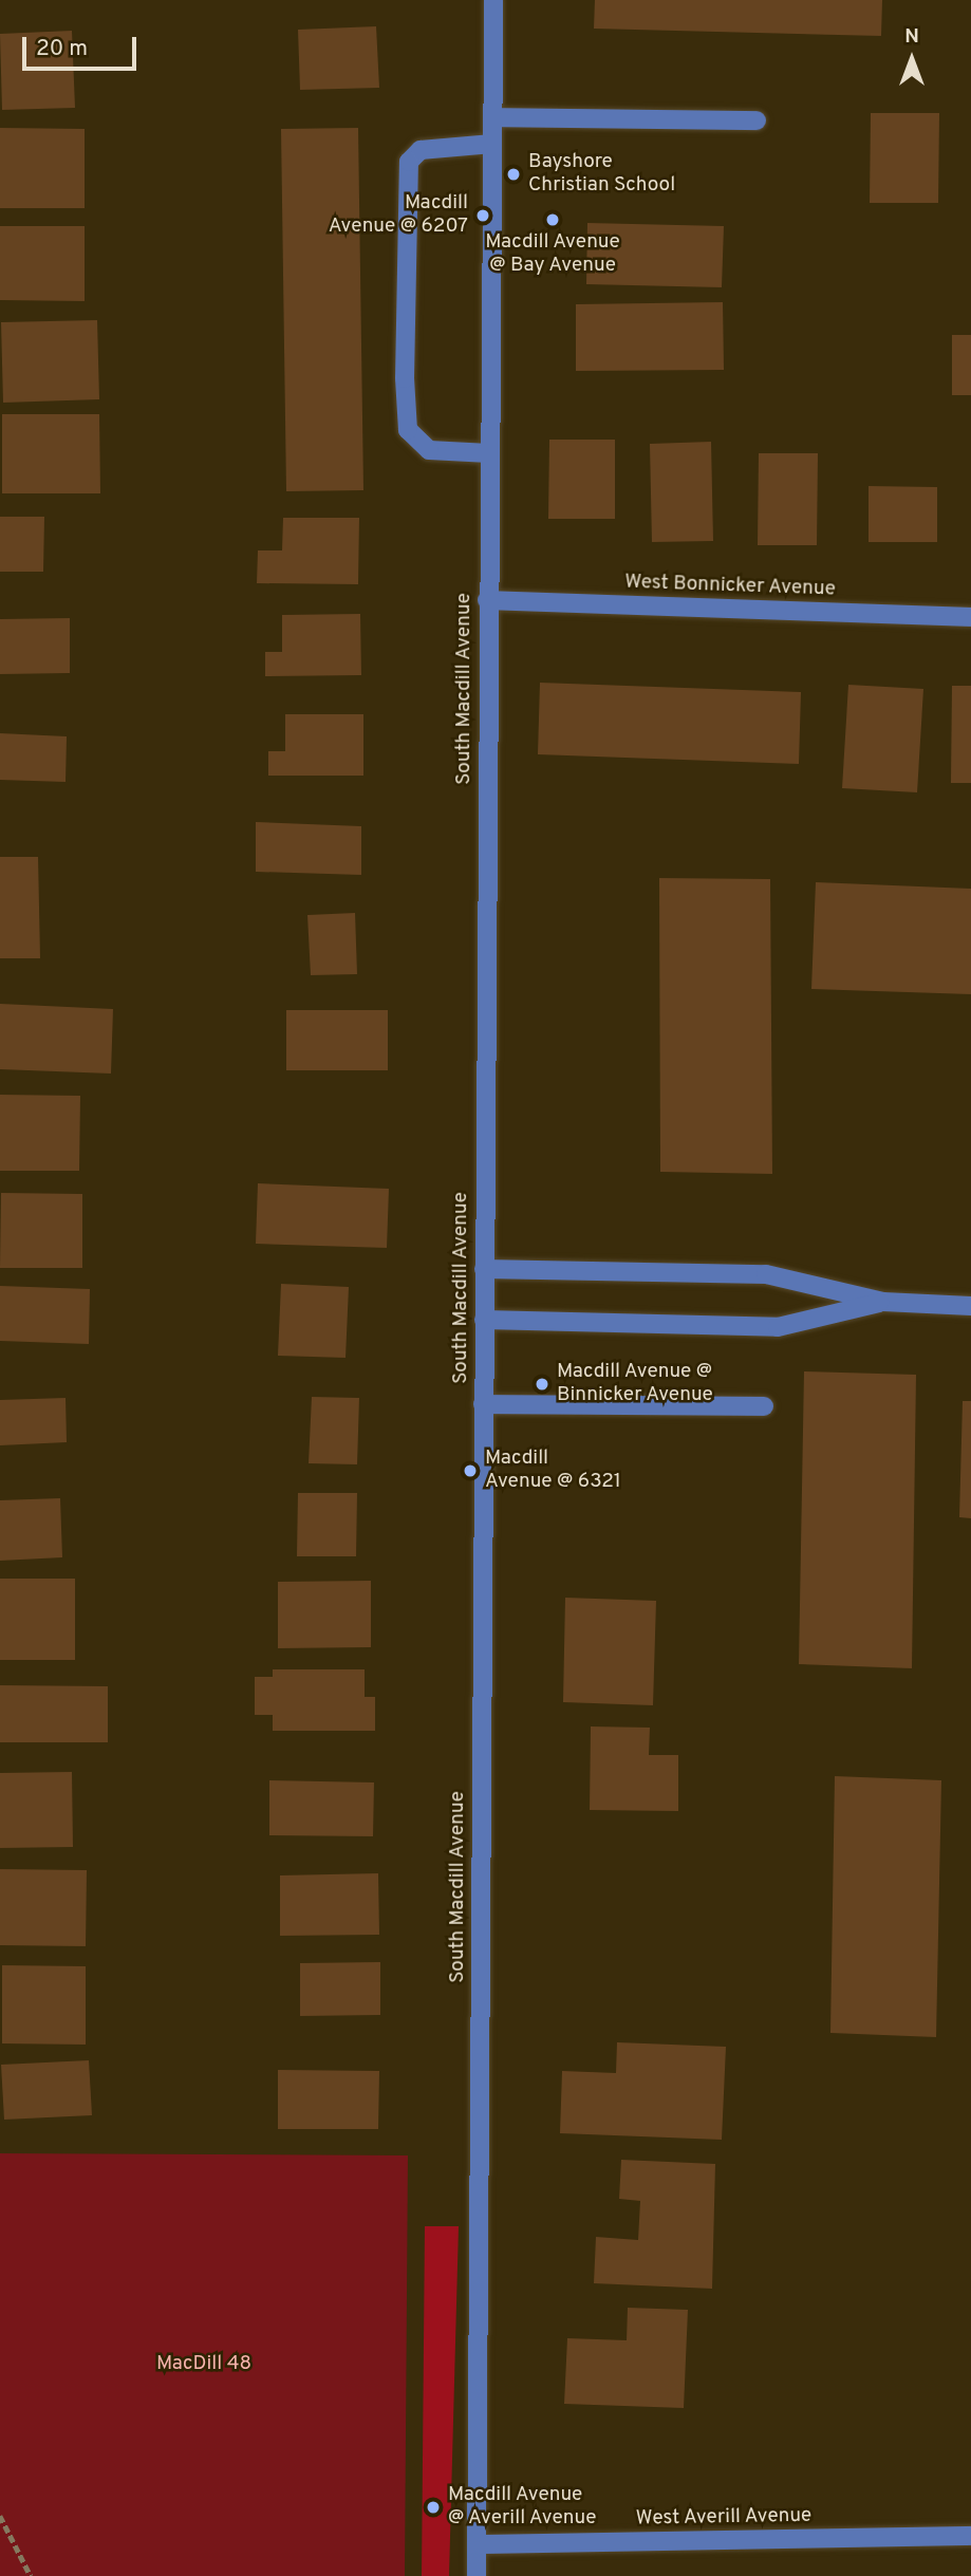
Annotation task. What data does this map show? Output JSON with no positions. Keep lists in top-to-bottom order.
{
  "streets": {
    "street": ["West Bonnicker Avenue", "South Macdill Avenue", "West Averill Avenue"]
  },
  "crossings": [
    ["West Bonnicker Avenue", "South Macdill Avenue"],
    ["South Macdill Avenue", "West Averill Avenue"]
  ],
  "parks": ["MacDill 48"],
  "places": [
    "Bayshore Christian School",
    "Macdill Avenue @ 6207",
    "Macdill Avenue @ Bay Avenue",
    "Macdill Avenue @ Binnicker Avenue",
    "Macdill Avenue @ 6321",
    "Macdill Avenue @ Averill Avenue"
  ],
  "scale_bar": "20 m",
  "north": "top"
}
